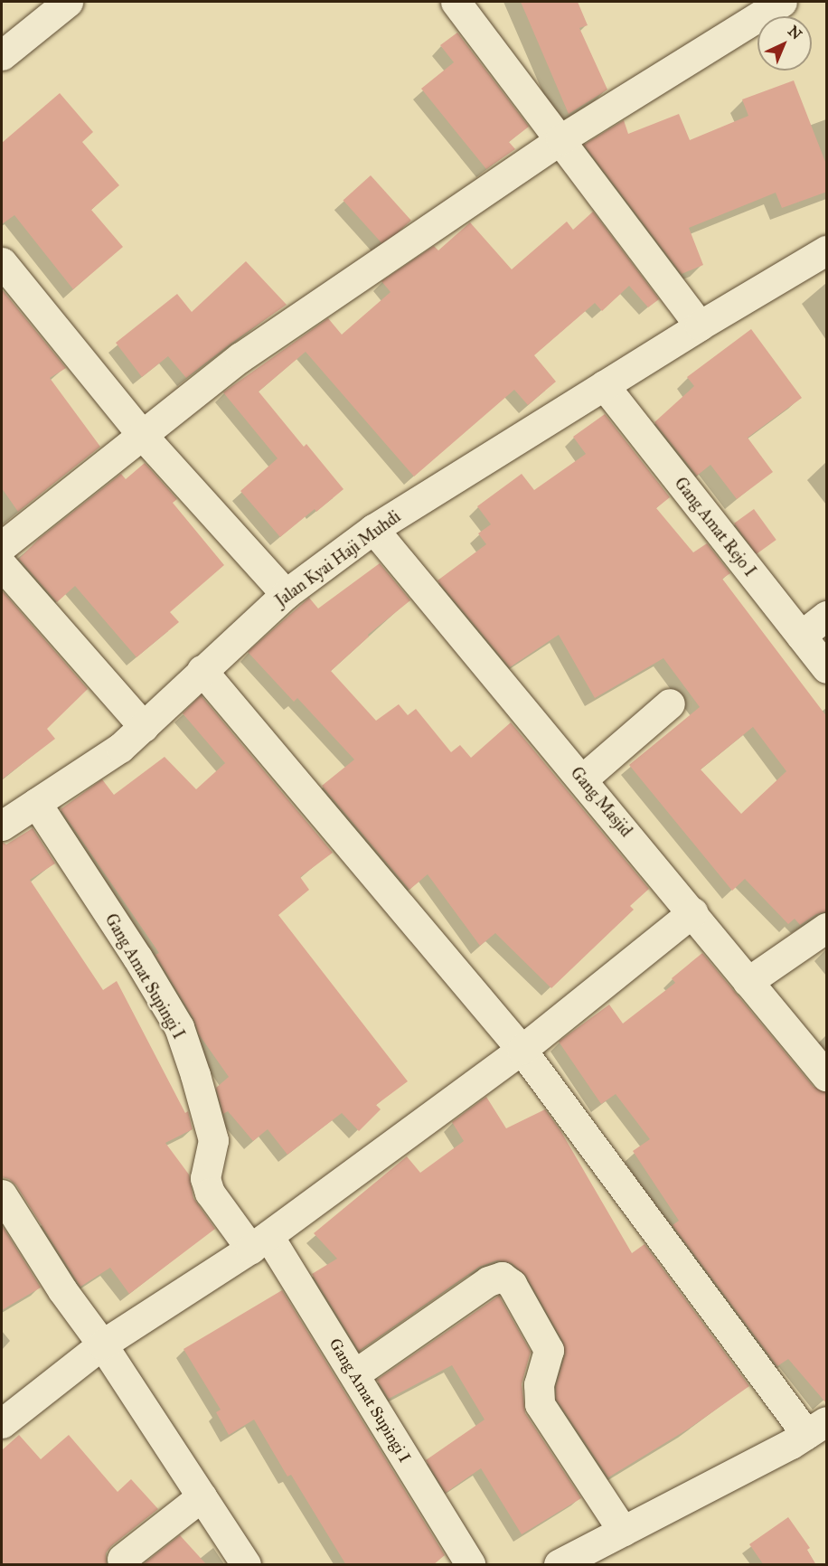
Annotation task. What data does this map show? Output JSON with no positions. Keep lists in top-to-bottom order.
{
  "streets": {
    "street": [
      "Gang Amat Rejo I",
      "Jalan Kyai Haji Muhdi",
      "Gang Masjid",
      "Gang Amat Supingi I"
    ]
  },
  "crossings": [
    ["Gang Amat Rejo I", "Jalan Kyai Haji Muhdi"],
    ["Jalan Kyai Haji Muhdi", "Gang Masjid"],
    ["Jalan Kyai Haji Muhdi", "Gang Amat Supingi I"]
  ],
  "north": "top right"
}
